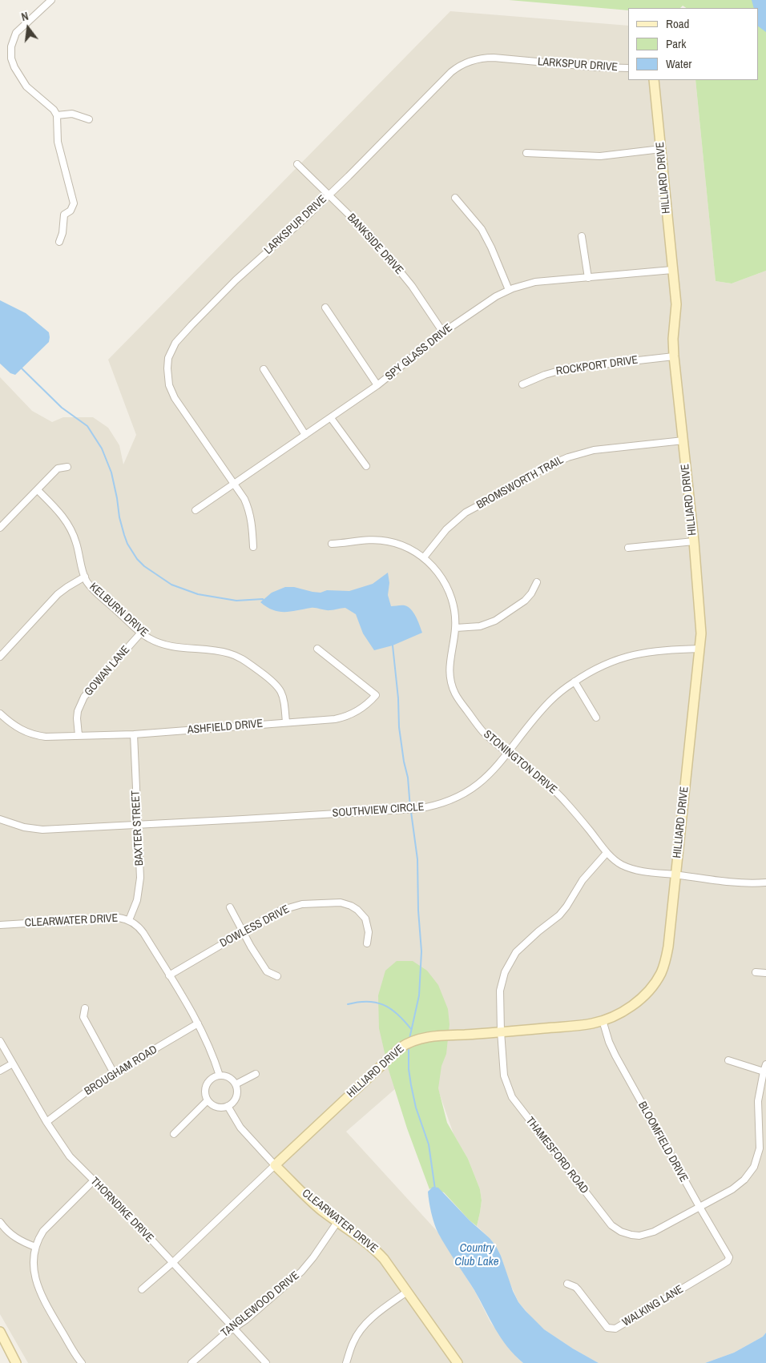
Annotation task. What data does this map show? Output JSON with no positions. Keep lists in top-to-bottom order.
{
  "streets": {
    "street": [
      "LARKSPUR DRIVE",
      "HILLIARD DRIVE",
      "BANKSIDE DRIVE",
      "SPY GLASS DRIVE",
      "ROCKPORT DRIVE",
      "BROMSWORTH TRAIL",
      "KELBURN DRIVE",
      "GOWAN LANE",
      "ASHFIELD DRIVE",
      "STONINGTON DRIVE",
      "SOUTHVIEW CIRCLE",
      "BAXTER STREET",
      "CLEARWATER DRIVE",
      "DOWLESS DRIVE",
      "BROUGHAM ROAD",
      "BLOOMFIELD DRIVE",
      "THAMESFORD ROAD",
      "THORNDIKE DRIVE",
      "TANGLEWOOD DRIVE",
      "WALKING LANE"
    ]
  },
  "crossings": [
    ["LARKSPUR DRIVE", "BANKSIDE DRIVE"],
    ["LARKSPUR DRIVE", "SPY GLASS DRIVE"],
    ["HILLIARD DRIVE", "SPY GLASS DRIVE"],
    ["HILLIARD DRIVE", "ROCKPORT DRIVE"],
    ["HILLIARD DRIVE", "BROMSWORTH TRAIL"],
    ["HILLIARD DRIVE", "STONINGTON DRIVE"],
    ["HILLIARD DRIVE", "SOUTHVIEW CIRCLE"],
    ["HILLIARD DRIVE", "CLEARWATER DRIVE"],
    ["HILLIARD DRIVE", "BLOOMFIELD DRIVE"],
    ["HILLIARD DRIVE", "THAMESFORD ROAD"],
    ["HILLIARD DRIVE", "THORNDIKE DRIVE"],
    ["BANKSIDE DRIVE", "SPY GLASS DRIVE"],
    ["BROMSWORTH TRAIL", "STONINGTON DRIVE"],
    ["KELBURN DRIVE", "GOWAN LANE"],
    ["KELBURN DRIVE", "ASHFIELD DRIVE"],
    ["GOWAN LANE", "ASHFIELD DRIVE"],
    ["ASHFIELD DRIVE", "BAXTER STREET"],
    ["STONINGTON DRIVE", "SOUTHVIEW CIRCLE"],
    ["STONINGTON DRIVE", "THAMESFORD ROAD"],
    ["SOUTHVIEW CIRCLE", "BAXTER STREET"],
    ["BAXTER STREET", "CLEARWATER DRIVE"],
    ["CLEARWATER DRIVE", "DOWLESS DRIVE"],
    ["CLEARWATER DRIVE", "BROUGHAM ROAD"],
    ["CLEARWATER DRIVE", "TANGLEWOOD DRIVE"],
    ["BROUGHAM ROAD", "THORNDIKE DRIVE"],
    ["BLOOMFIELD DRIVE", "THAMESFORD ROAD"],
    ["BLOOMFIELD DRIVE", "WALKING LANE"],
    ["THORNDIKE DRIVE", "TANGLEWOOD DRIVE"]
  ],
  "water": ["Country Club Lake"],
  "legend": ["Road", "Park", "Water"],
  "north": "top"
}
